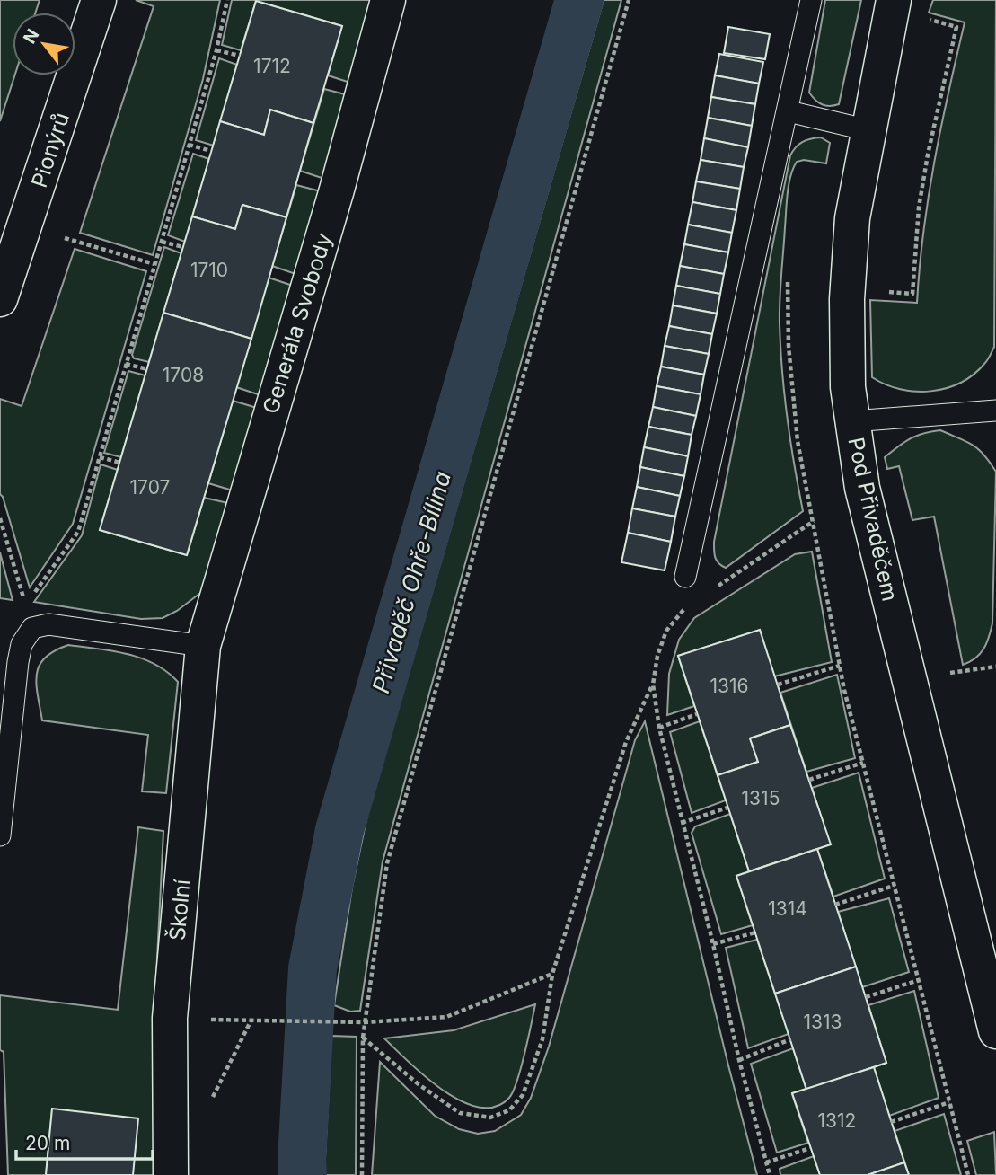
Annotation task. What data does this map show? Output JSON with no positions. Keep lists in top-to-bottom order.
{
  "streets": {
    "street": [
      "Pionýrů",
      "Generála Svobody",
      "Pod Přivaděčem",
      "Školní"
    ]
  },
  "crossings": [
    ["Generála Svobody", "Školní"]
  ],
  "water": ["Přivaděč Ohře-Bílina"],
  "house_numbers": [
    "1712",
    "1710",
    "1708",
    "1707",
    "1316",
    "1315",
    "1314",
    "1313",
    "1312"
  ],
  "scale_bar": "20 m",
  "north": "top left"
}
